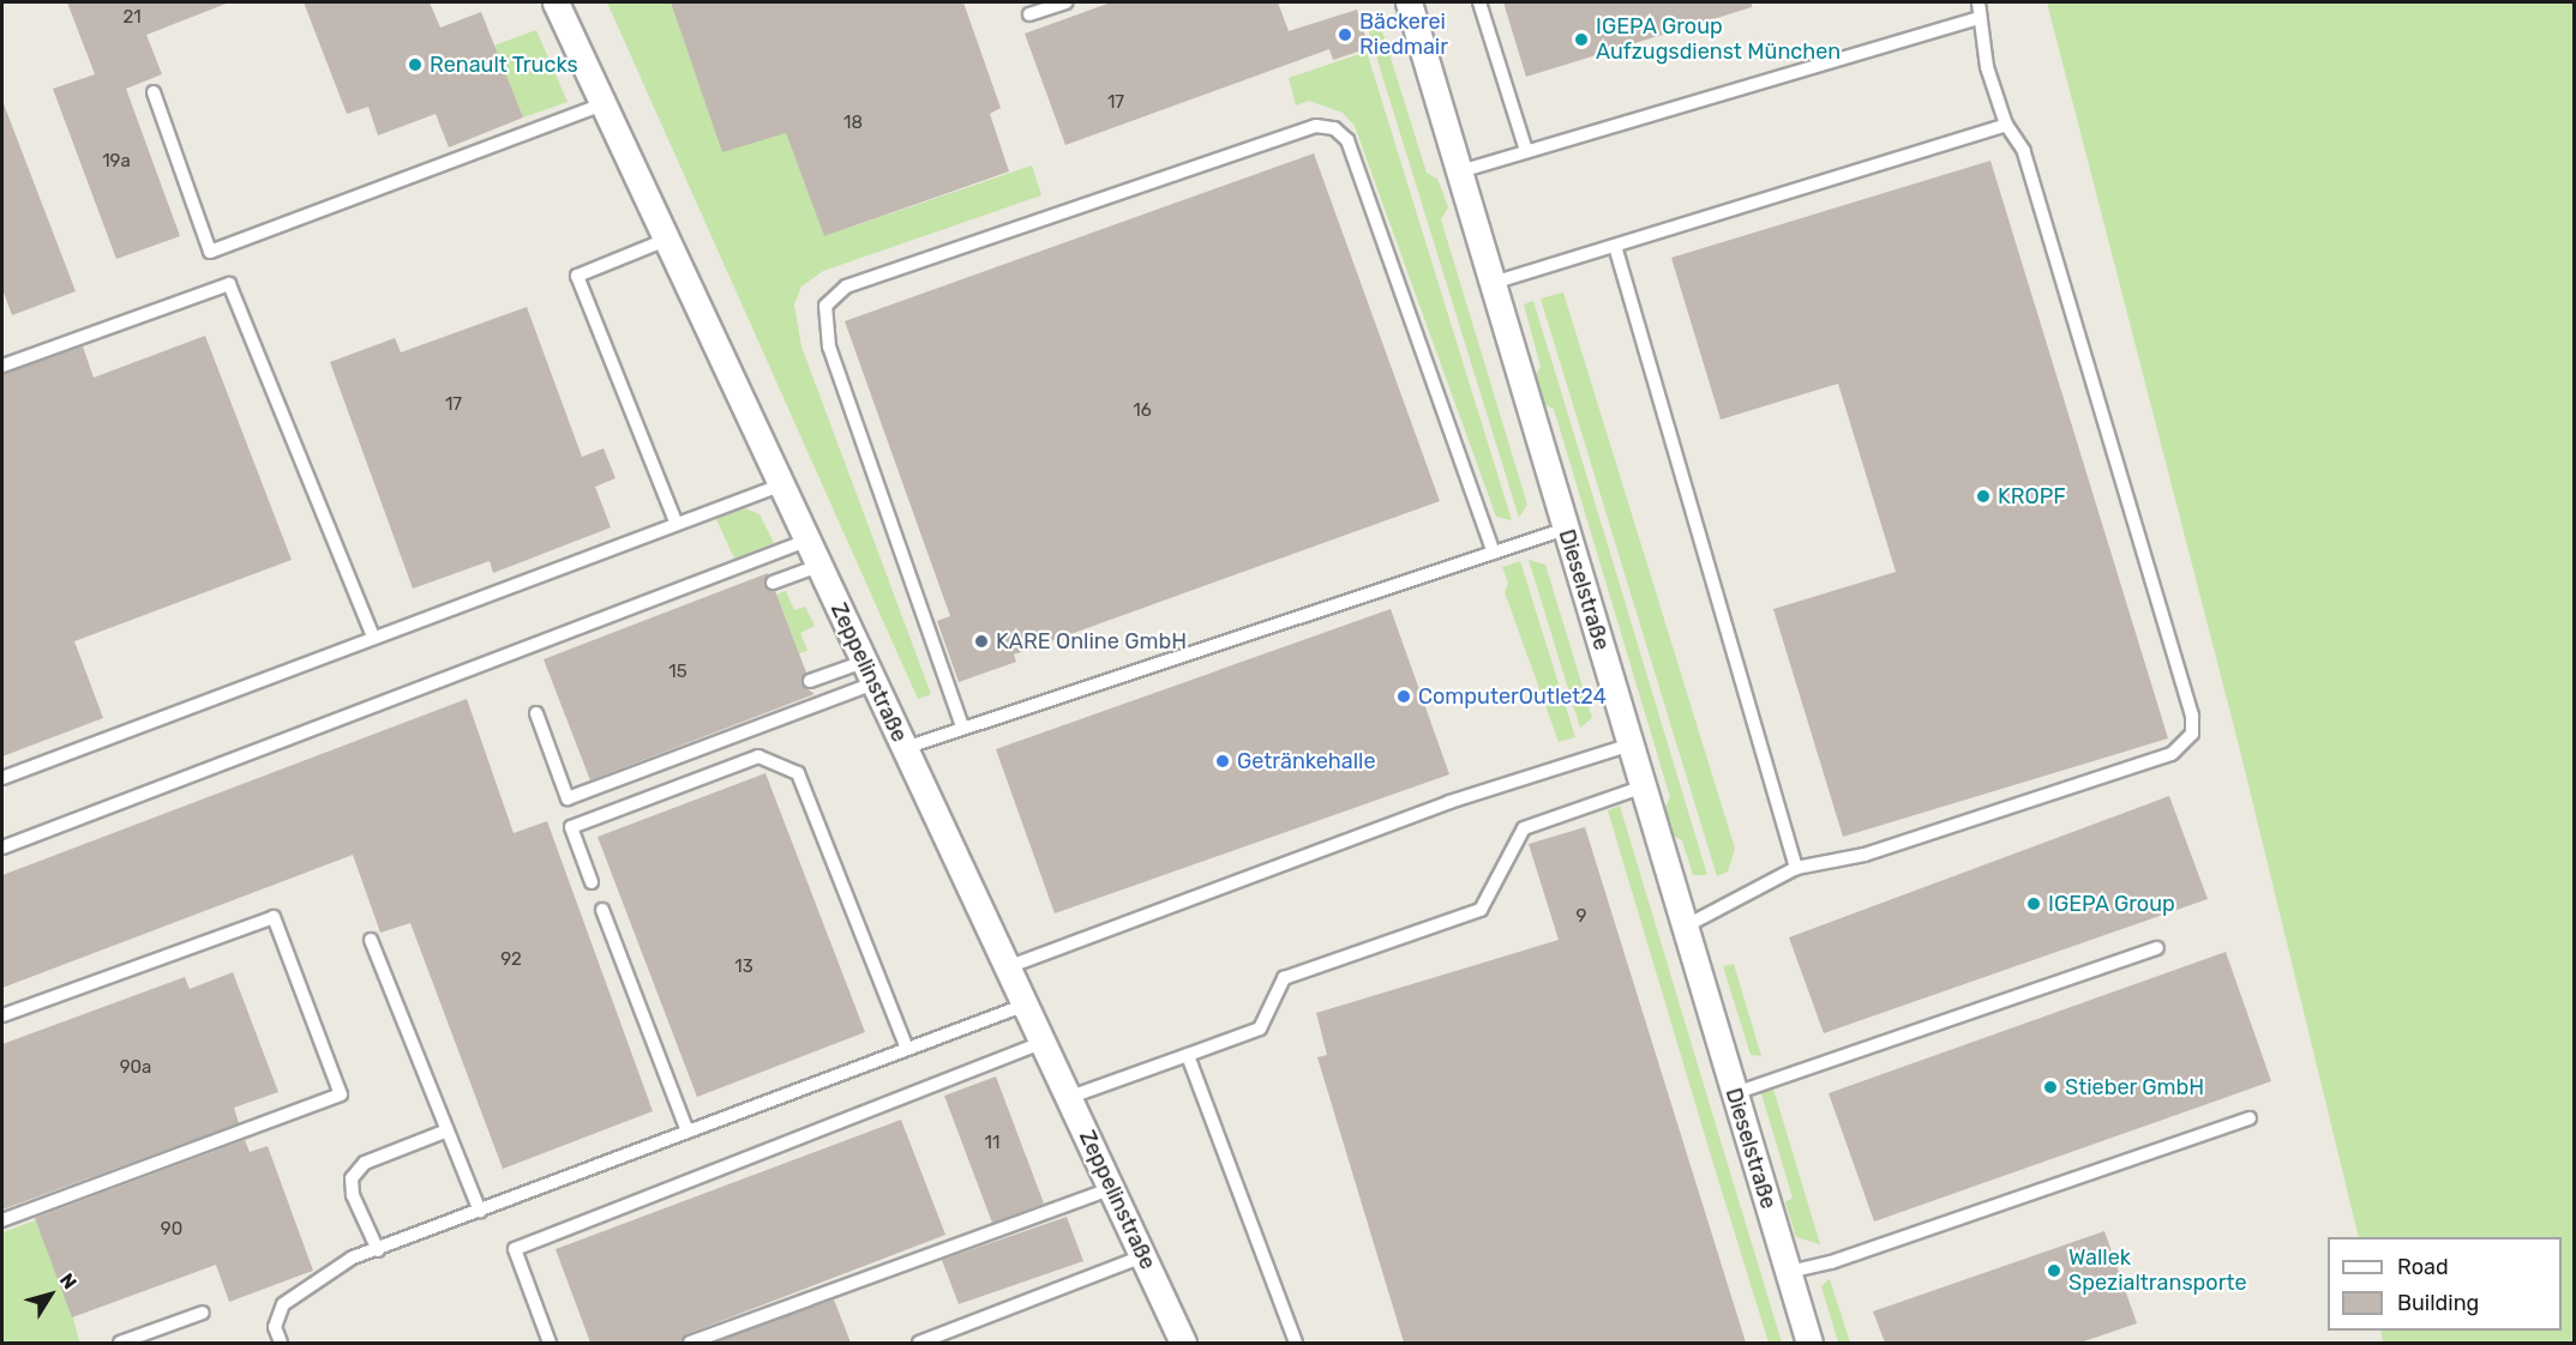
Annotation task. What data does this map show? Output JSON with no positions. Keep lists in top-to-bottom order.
{
  "streets": {
    "street": ["Dieselstraße", "Zeppelinstraße"]
  },
  "places": [
    "Bäckerei Riedmair",
    "IGEPA Group Aufzugsdienst München",
    "Renault Trucks",
    "KROPF",
    "KARE Online GmbH",
    "ComputerOutlet24",
    "Getränkehalle",
    "IGEPA Group",
    "Stieber GmbH",
    "Wallek Spezialtransporte"
  ],
  "house_numbers": [
    "21",
    "17",
    "18",
    "19a",
    "17",
    "16",
    "15",
    "9",
    "92",
    "13",
    "90a",
    "11",
    "90"
  ],
  "legend": ["Road", "Building"],
  "north": "top right"
}
